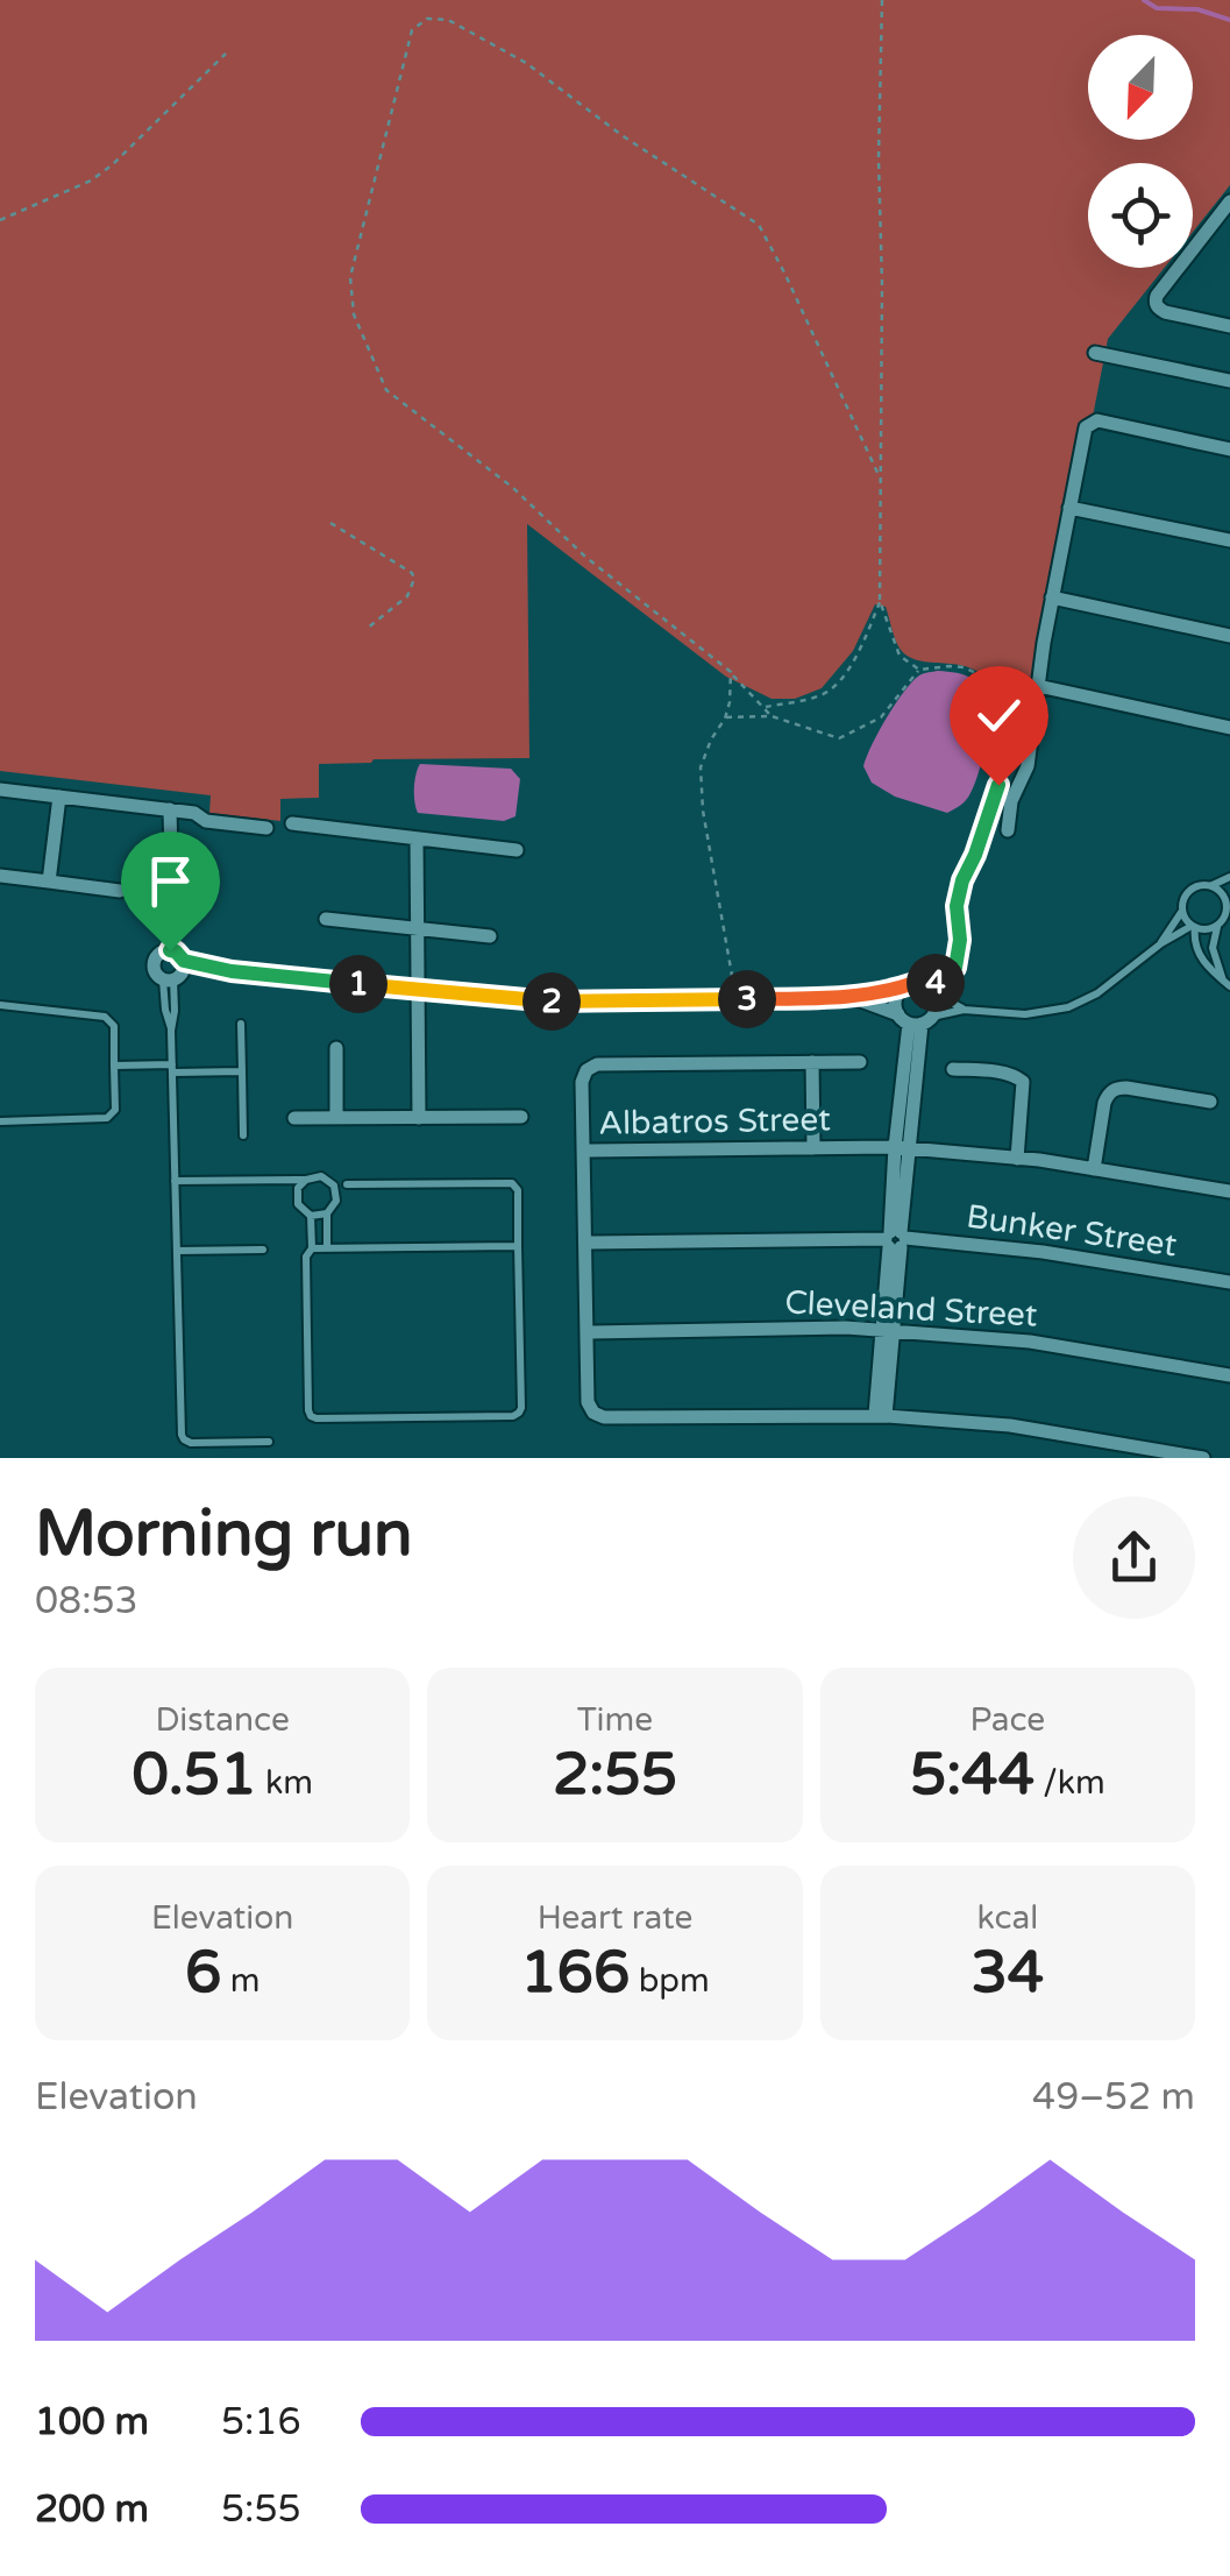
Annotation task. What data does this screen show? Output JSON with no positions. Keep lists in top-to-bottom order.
{
  "streets": {
    "street": ["Albatros Street", "Bunker Street", "Cleveland Street"]
  },
  "crossings": [
    ["Albatros Street", "Bunker Street"],
    ["Albatros Street", "Cleveland Street"]
  ],
  "north": "bottom left",
  "page": {
    "pins": [
      "4",
      "1",
      "3",
      "2"
    ],
    "heading": ["Morning run", "08:53"],
    "stats": [
      ["Distance", "0.51 km"],
      ["Time", "2:55"],
      ["Pace", "5:44 /km"],
      ["Elevation", "6 m"],
      ["Heart rate", "166 bpm"],
      ["kcal", "34"]
    ],
    "chart": ["Elevation", "49–52 m"],
    "list": [
      {
        "name": "100 m",
        "note": "5:16"
      },
      {
        "name": "200 m",
        "note": "5:55"
      }
    ]
  }
}
